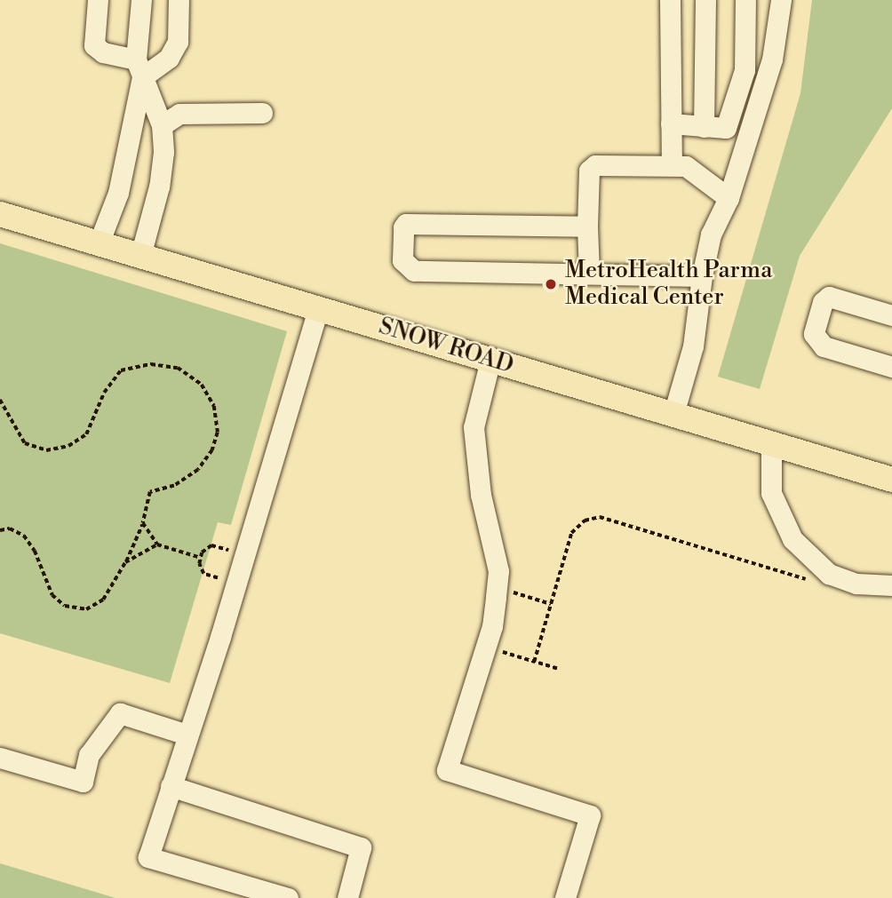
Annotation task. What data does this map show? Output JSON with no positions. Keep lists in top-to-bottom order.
{
  "streets": {
    "main road": ["SNOW ROAD"]
  },
  "places": ["MetroHealth Parma Medical Center"]
}
